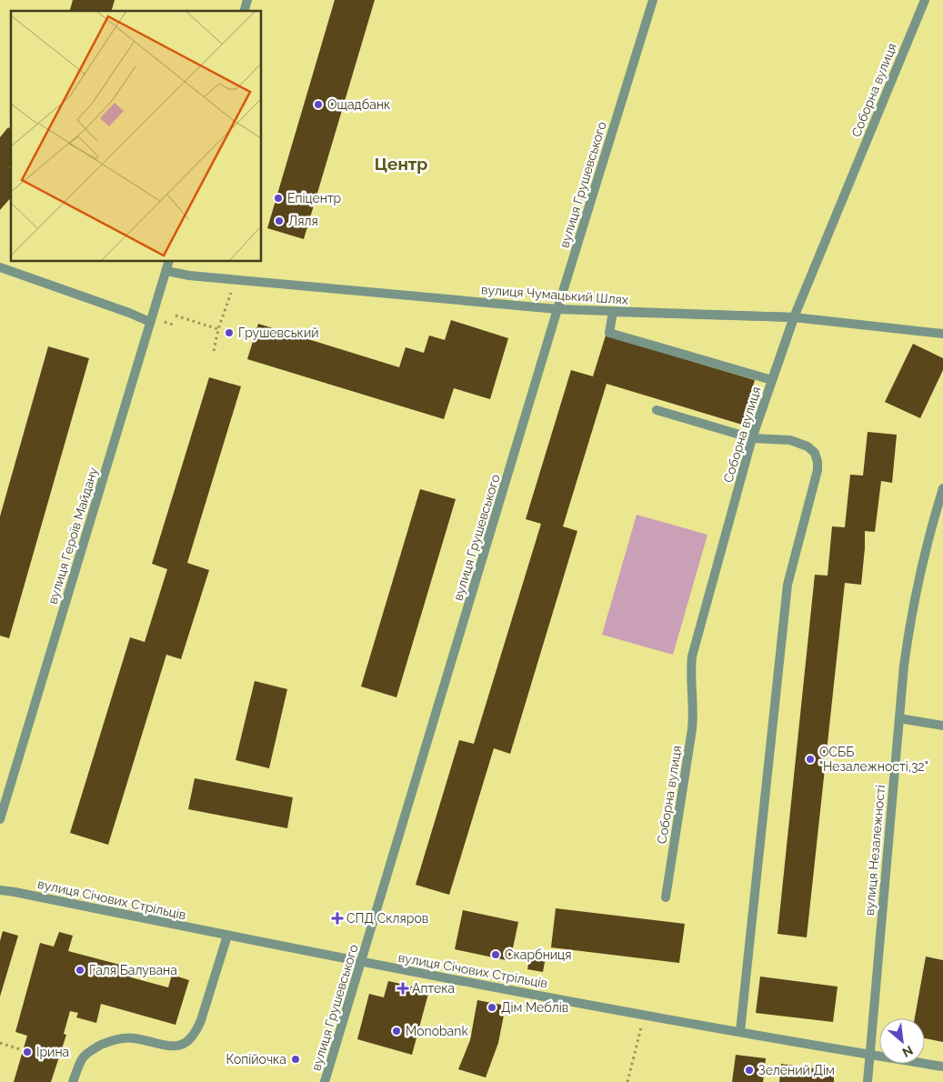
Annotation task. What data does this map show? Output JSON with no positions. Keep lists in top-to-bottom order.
{
  "streets": {
    "street": [
      "Соборна вулиця",
      "вулиця Грушевського",
      "вулиця Чумацький Шлях",
      "вулиця Героїв Майдану",
      "вулиця Незалежності",
      "вулиця Січових Стрільців"
    ]
  },
  "crossings": [
    ["Соборна вулиця", "вулиця Чумацький Шлях"],
    ["вулиця Грушевського", "вулиця Чумацький Шлях"],
    ["вулиця Грушевського", "вулиця Січових Стрільців"],
    ["вулиця Чумацький Шлях", "вулиця Героїв Майдану"],
    ["вулиця Незалежності", "вулиця Січових Стрільців"]
  ],
  "districts": ["Центр"],
  "places": {
    "other": [
      "Ощадбанк",
      "Епіцентр",
      "Ляля",
      "Грушевський",
      "ОСББ \"Незалежності,32\"",
      "Скарбниця",
      "Галя Балувана",
      "Дім Меблів",
      "Monobank",
      "Ірина",
      "Копійочка",
      "Зелений Дім"
    ],
    "health": ["СПД Скляров", "Аптека"]
  },
  "north": "bottom right"
}
